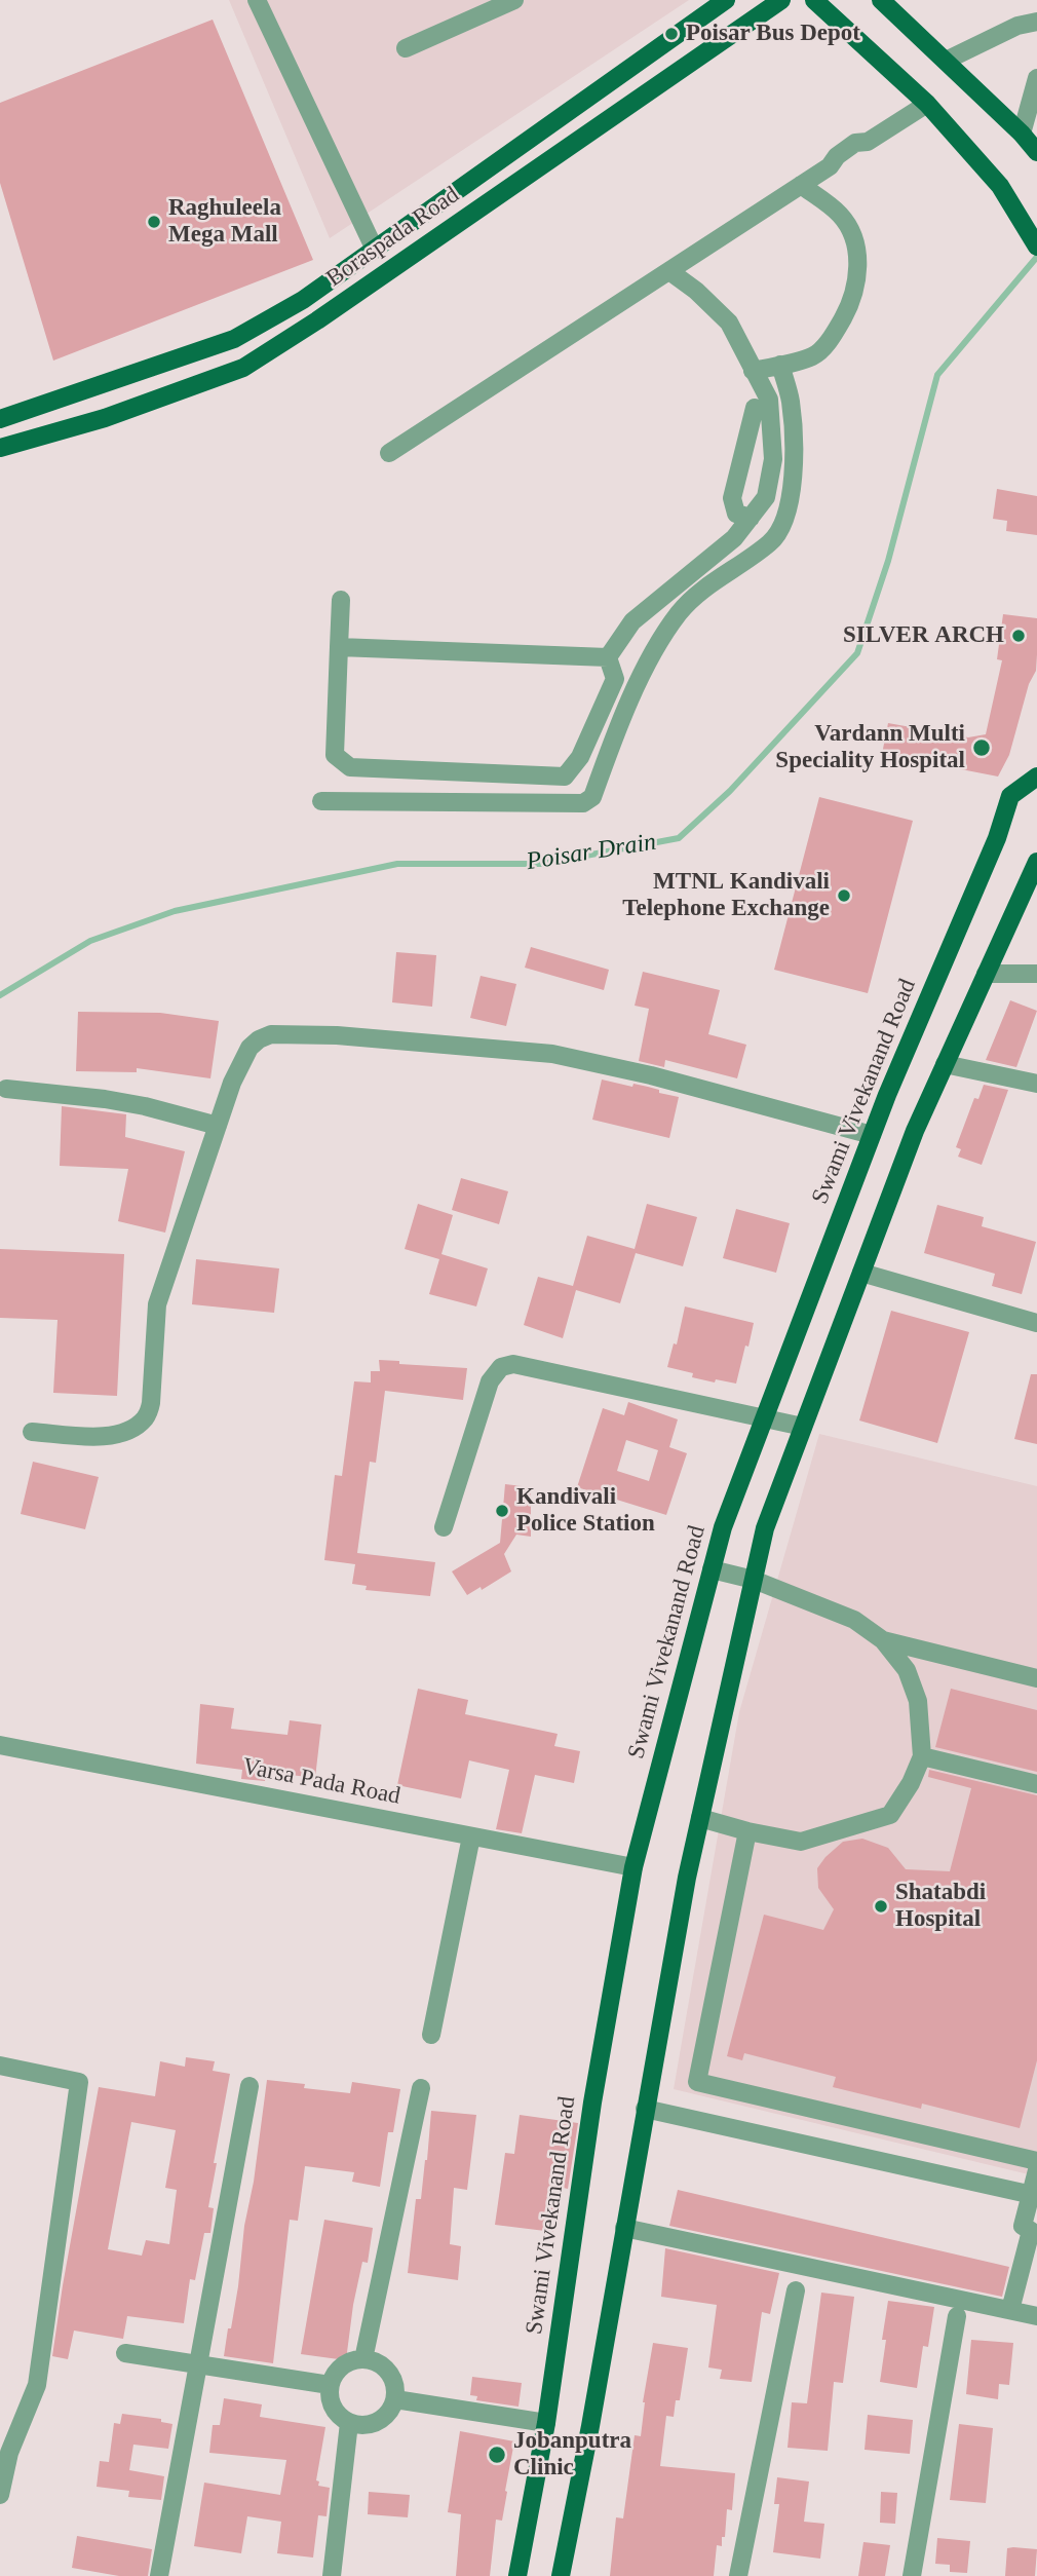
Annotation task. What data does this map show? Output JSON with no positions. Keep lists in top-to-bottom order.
{
  "streets": {
    "main road": ["Boraspada Road", "Swami Vivekanand Road"],
    "street": ["Varsa Pada Road"]
  },
  "crossings": [
    ["Swami Vivekanand Road", "Varsa Pada Road"]
  ],
  "water": ["Poisar Drain"],
  "places": [
    "Poisar Bus Depot",
    "Raghuleela Mega Mall",
    "SILVER ARCH",
    "Vardann Multi Speciality Hospital",
    "MTNL Kandivali Telephone Exchange",
    "Kandivali Police Station",
    "Shatabdi Hospital",
    "Jobanputra Clinic"
  ]
}
